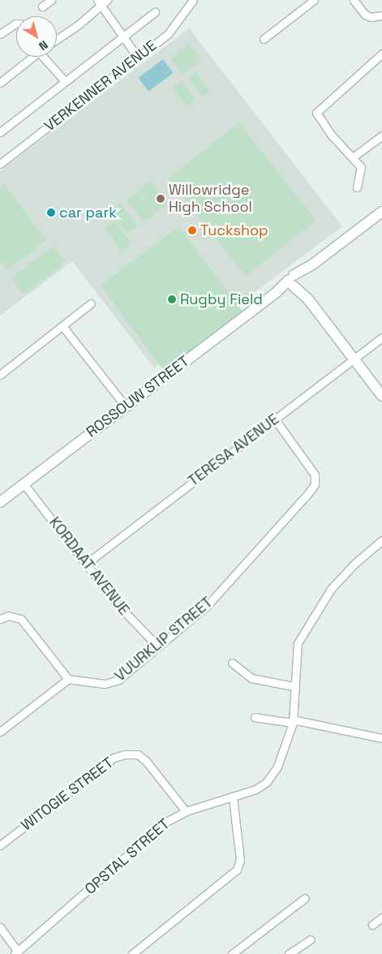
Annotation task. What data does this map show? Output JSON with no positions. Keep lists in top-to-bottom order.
{
  "streets": {
    "main road": ["ROSSOUW STREET"],
    "street": [
      "VERKENNER AVENUE",
      "TERESA AVENUE",
      "KORDAAT AVENUE",
      "VUURKLIP STREET",
      "WITOGIE STREET",
      "OPSTAL STREET"
    ]
  },
  "crossings": [
    ["ROSSOUW STREET", "KORDAAT AVENUE"],
    ["TERESA AVENUE", "KORDAAT AVENUE"],
    ["TERESA AVENUE", "VUURKLIP STREET"],
    ["KORDAAT AVENUE", "VUURKLIP STREET"],
    ["WITOGIE STREET", "OPSTAL STREET"]
  ],
  "places": [
    "Willowridge High School",
    "car park",
    "Tuckshop",
    "Rugby Field"
  ],
  "north": "bottom right"
}
